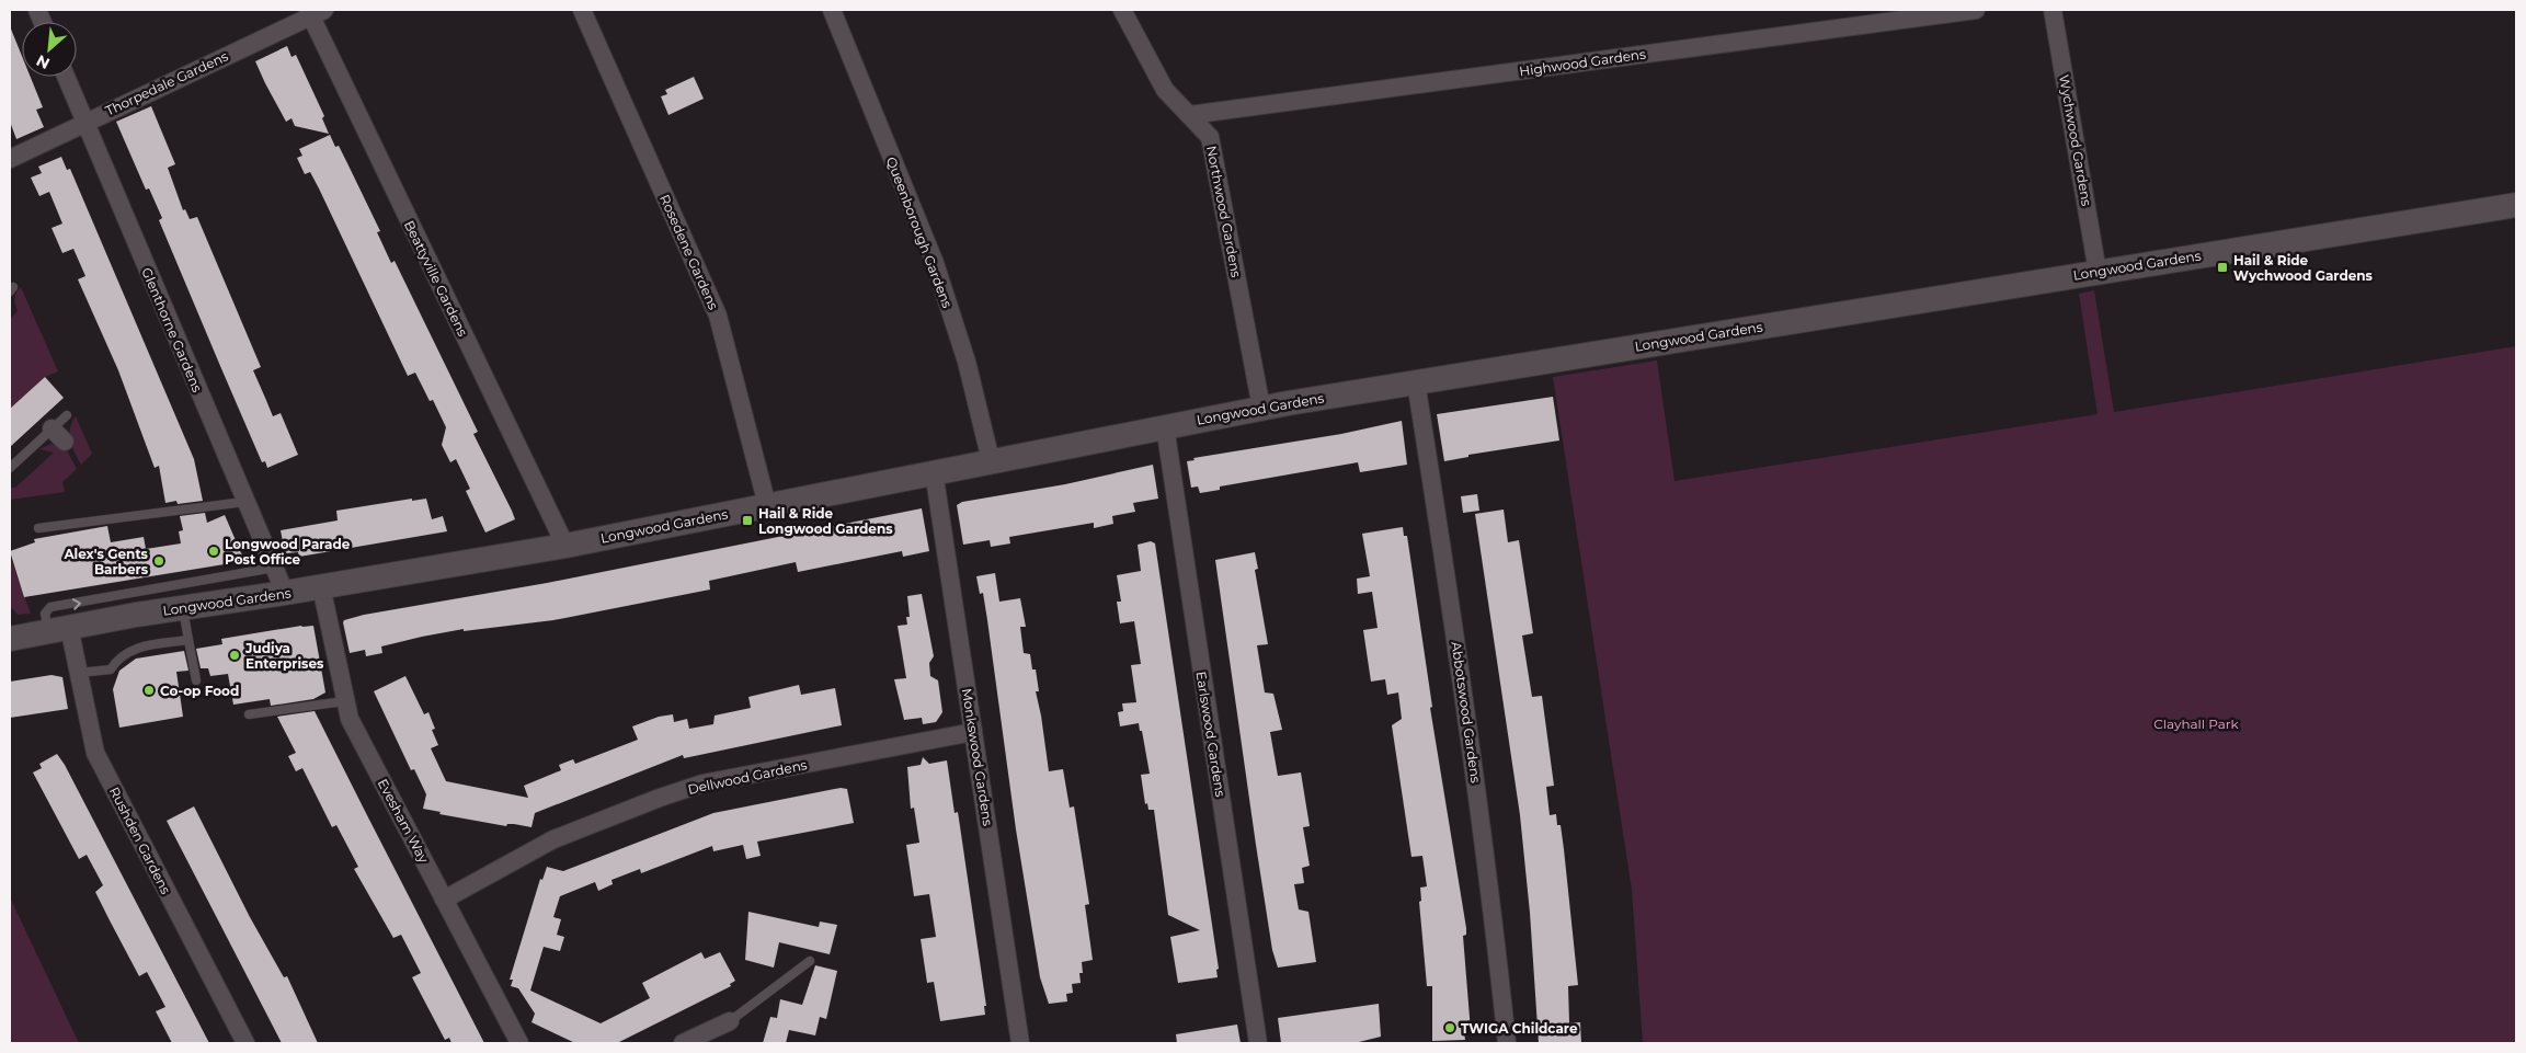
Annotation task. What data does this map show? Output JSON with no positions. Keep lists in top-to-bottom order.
{
  "streets": {
    "street": [
      "Highwood Gardens",
      "Thorpedale Gardens",
      "Wychwood Gardens",
      "Northwood Gardens",
      "Queenborough Gardens",
      "Rosedene Gardens",
      "Longwood Gardens",
      "Beattyville Gardens",
      "Glenthorne Gardens",
      "Abbotswood Gardens",
      "Earlswood Gardens",
      "Monkswood Gardens",
      "Dellwood Gardens",
      "Evesham Way",
      "Rushden Gardens"
    ]
  },
  "crossings": [
    ["Highwood Gardens", "Northwood Gardens"],
    ["Thorpedale Gardens", "Beattyville Gardens"],
    ["Thorpedale Gardens", "Glenthorne Gardens"],
    ["Wychwood Gardens", "Longwood Gardens"],
    ["Northwood Gardens", "Longwood Gardens"],
    ["Queenborough Gardens", "Longwood Gardens"],
    ["Rosedene Gardens", "Longwood Gardens"],
    ["Longwood Gardens", "Beattyville Gardens"],
    ["Longwood Gardens", "Glenthorne Gardens"],
    ["Longwood Gardens", "Abbotswood Gardens"],
    ["Longwood Gardens", "Earlswood Gardens"],
    ["Longwood Gardens", "Monkswood Gardens"],
    ["Longwood Gardens", "Evesham Way"],
    ["Longwood Gardens", "Rushden Gardens"],
    ["Monkswood Gardens", "Dellwood Gardens"],
    ["Dellwood Gardens", "Evesham Way"]
  ],
  "parks": ["Clayhall Park"],
  "places": {
    "transit": ["Hail & Ride Wychwood Gardens", "Hail & Ride Longwood Gardens"],
    "other": [
      "Longwood Parade Post Office",
      "Alex's Gents Barbers",
      "Judiya Enterprises",
      "Co-op Food",
      "TWIGA Childcare"
    ]
  },
  "north": "bottom left"
}
